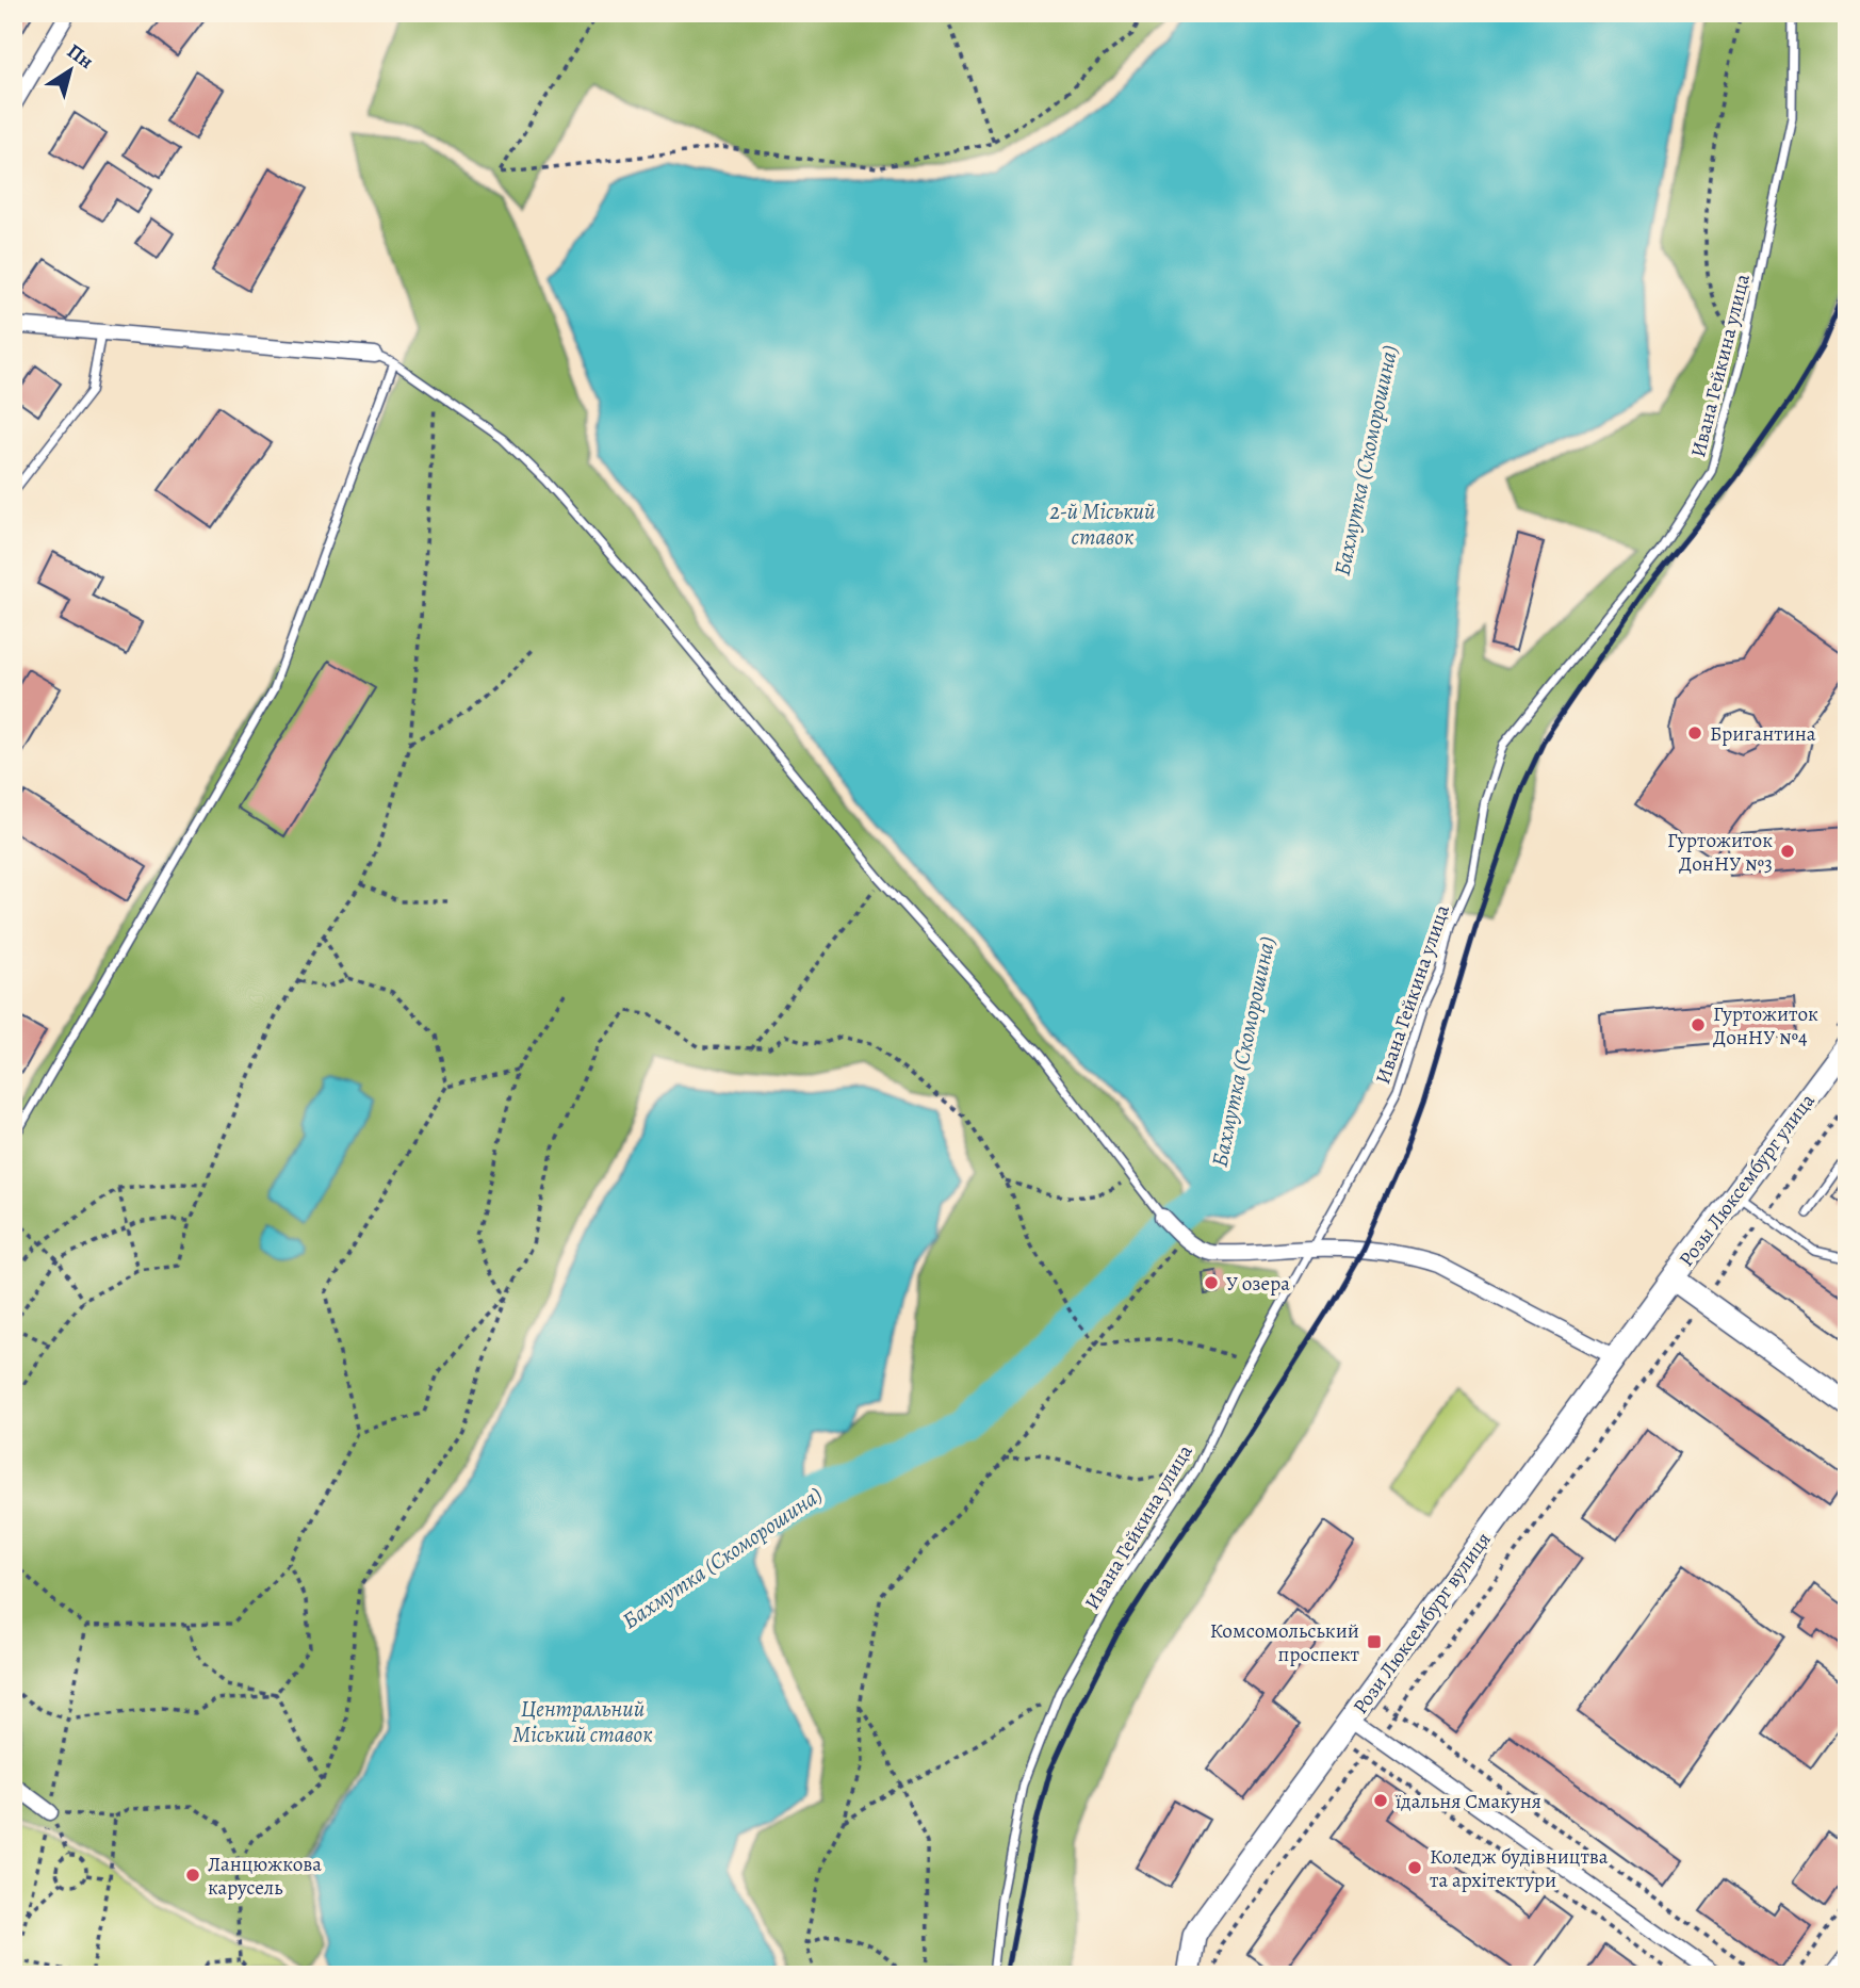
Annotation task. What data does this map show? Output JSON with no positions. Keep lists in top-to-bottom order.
{
  "streets": {
    "street": ["Розы Люксембург улица", "Рози Люксембург вулиця"],
    "lane": ["Ивана Гейкина улица"]
  },
  "crossings": [
    ["Розы Люксембург улица", "Рози Люксембург вулиця"]
  ],
  "water": ["Бахмутка (Скоморошина)", "2-й Міський ставок", "Центральний Міський ставок"],
  "places": {
    "other": [
      "Бригантина",
      "Гуртожиток ДонНУ №3",
      "Гуртожиток ДонНУ №4",
      "У озера",
      "їдальня Смакуня",
      "Коледж будівництва та архітектури",
      "Ланцюжкова карусель"
    ],
    "transit": ["Комсомольський проспект"]
  },
  "north": "top right"
}
